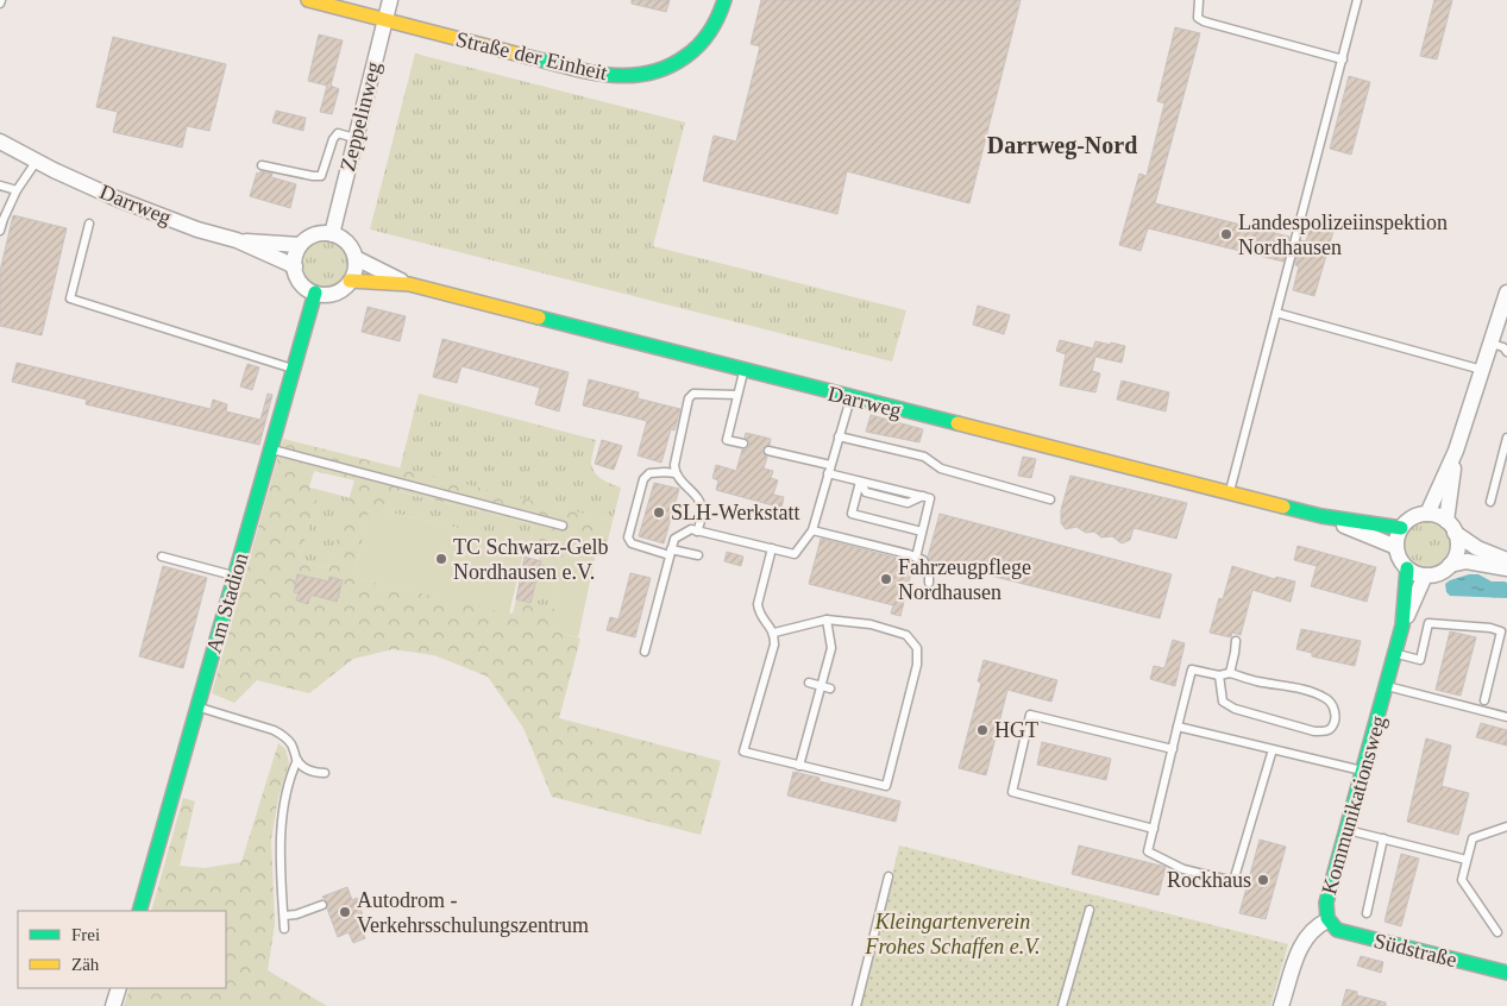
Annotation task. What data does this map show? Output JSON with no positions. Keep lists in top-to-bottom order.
{
  "streets": {
    "street": [
      "Straße der Einheit",
      "Zeppelinweg",
      "Darrweg",
      "Am Stadion",
      "Kommunikationsweg",
      "Südstraße"
    ]
  },
  "crossings": [
    ["Straße der Einheit", "Zeppelinweg"],
    ["Zeppelinweg", "Darrweg"],
    ["Zeppelinweg", "Am Stadion"],
    ["Darrweg", "Am Stadion"],
    ["Darrweg", "Kommunikationsweg"],
    ["Kommunikationsweg", "Südstraße"]
  ],
  "districts": ["Darrweg-Nord"],
  "parks": ["Kleingartenverein Frohes Schaffen e.V."],
  "places": [
    "Landespolizeiinspektion Nordhausen",
    "SLH-Werkstatt",
    "TC Schwarz-Gelb Nordhausen e.V.",
    "Fahrzeugpflege Nordhausen",
    "HGT",
    "Rockhaus",
    "Autodrom - Verkehrsschulungszentrum"
  ],
  "legend": ["Frei", "Zäh"]
}
